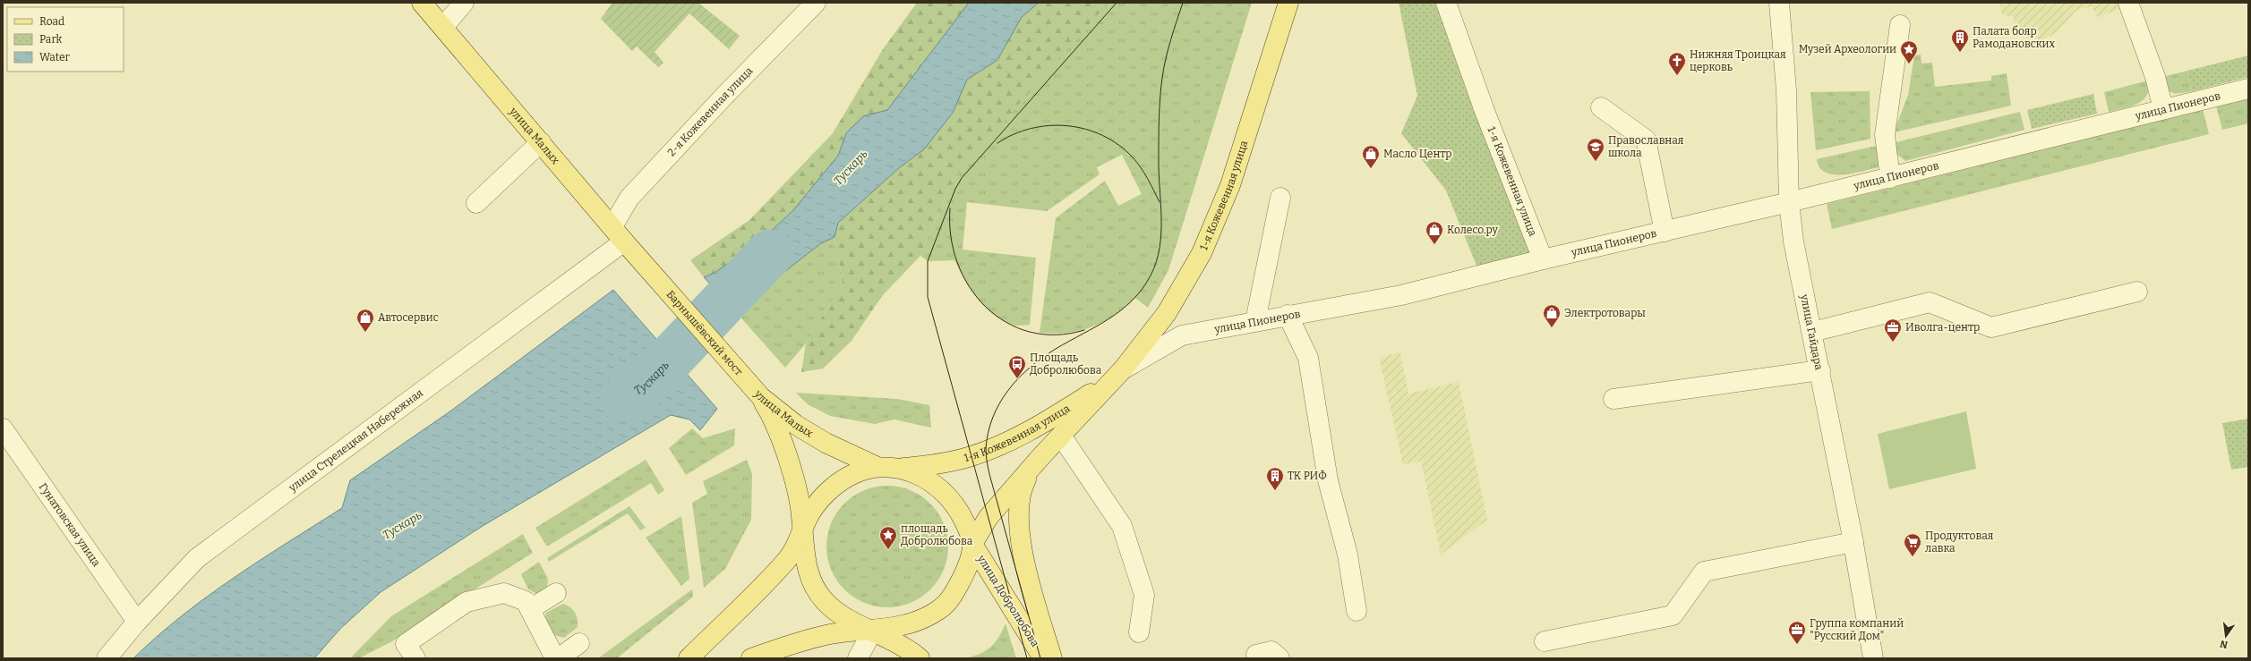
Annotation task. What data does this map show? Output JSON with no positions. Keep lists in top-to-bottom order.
{
  "streets": {
    "main road": [
      "улица Малых",
      "1-я Кожевенная улица",
      "Барнышёвский мост",
      "улица Добролюбова"
    ],
    "street": [
      "улица Пионеров",
      "2-я Кожевенная улица",
      "улица Гайдара",
      "улица Стрелецкая Набережная",
      "Гунатовская улица"
    ]
  },
  "crossings": [
    ["улица Пионеров", "1-я Кожевенная улица"],
    ["улица Пионеров", "улица Гайдара"],
    ["2-я Кожевенная улица", "улица Малых"],
    ["2-я Кожевенная улица", "улица Стрелецкая Набережная"],
    ["улица Малых", "Барнышёвский мост"],
    ["улица Малых", "улица Стрелецкая Набережная"],
    ["1-я Кожевенная улица", "улица Добролюбова"],
    ["улица Стрелецкая Набережная", "Гунатовская улица"]
  ],
  "water": ["Тускарь"],
  "places": {
    "building": ["Палата бояр Рамодановских", "ТК РИФ"],
    "place": ["Музей Археологии", "площадь Добролюбова"],
    "church": ["Нижняя Троицкая церковь"],
    "school or university": ["Православная школа"],
    "shop": [
      "Масло Центр",
      "Колесо.ру",
      "Электротовары",
      "Автосервис"
    ],
    "office": ["Иволга-центр", "Группа компаний \"Русский Дом\""],
    "bus stop": ["Площадь Добролюбова"],
    "supermarket": ["Продуктовая лавка"]
  },
  "legend": ["Road", "Park", "Water"],
  "north": "bottom"
}
